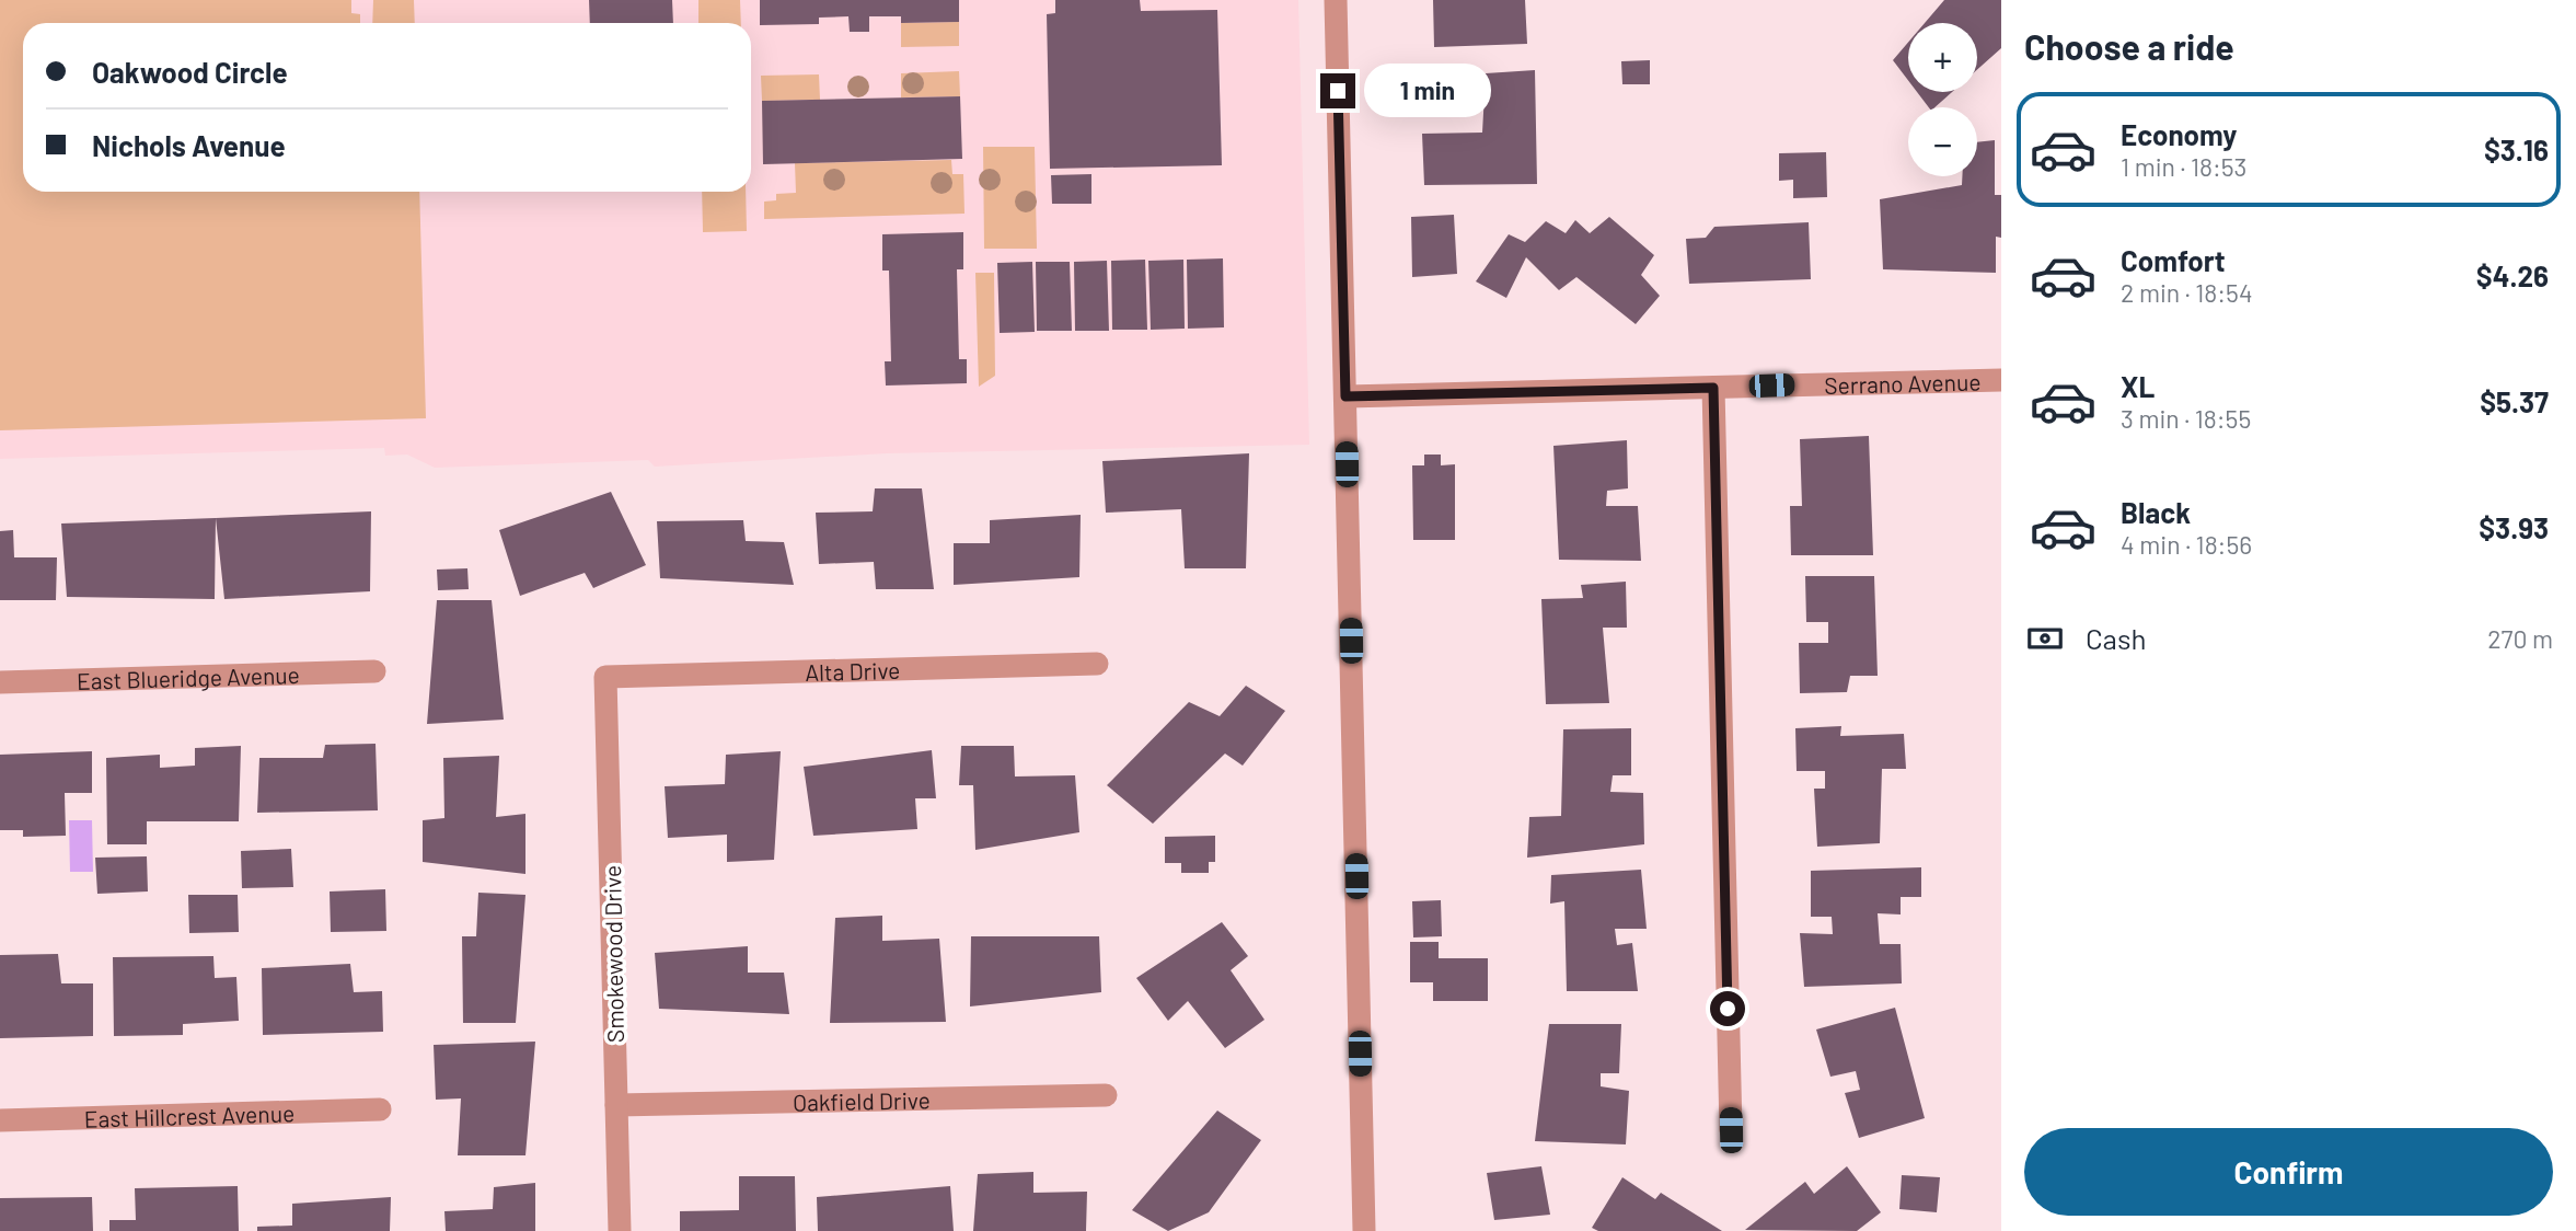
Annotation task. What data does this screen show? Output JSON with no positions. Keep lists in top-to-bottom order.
{
  "streets": {
    "street": [
      "Serrano Avenue",
      "Alta Drive",
      "East Blueridge Avenue",
      "Smokewood Drive",
      "Oakfield Drive",
      "East Hillcrest Avenue"
    ]
  },
  "crossings": [
    ["Alta Drive", "Smokewood Drive"],
    ["Smokewood Drive", "Oakfield Drive"]
  ],
  "page": {
    "heading": "Choose a ride",
    "map_buttons": ["+", "−"],
    "banner": ["Oakwood Circle", "Nichols Avenue"],
    "bubble": "1 min",
    "list": [
      {
        "name": "Economy",
        "note": "1 min · 18:53",
        "value": "$3.16"
      },
      {
        "name": "Comfort",
        "note": "2 min · 18:54",
        "value": "$4.26"
      },
      {
        "name": "XL",
        "note": "3 min · 18:55",
        "value": "$5.37"
      },
      {
        "name": "Black",
        "note": "4 min · 18:56",
        "value": "$3.93"
      }
    ],
    "pay": ["Cash", "270 m"],
    "buttons": "Confirm"
  }
}
